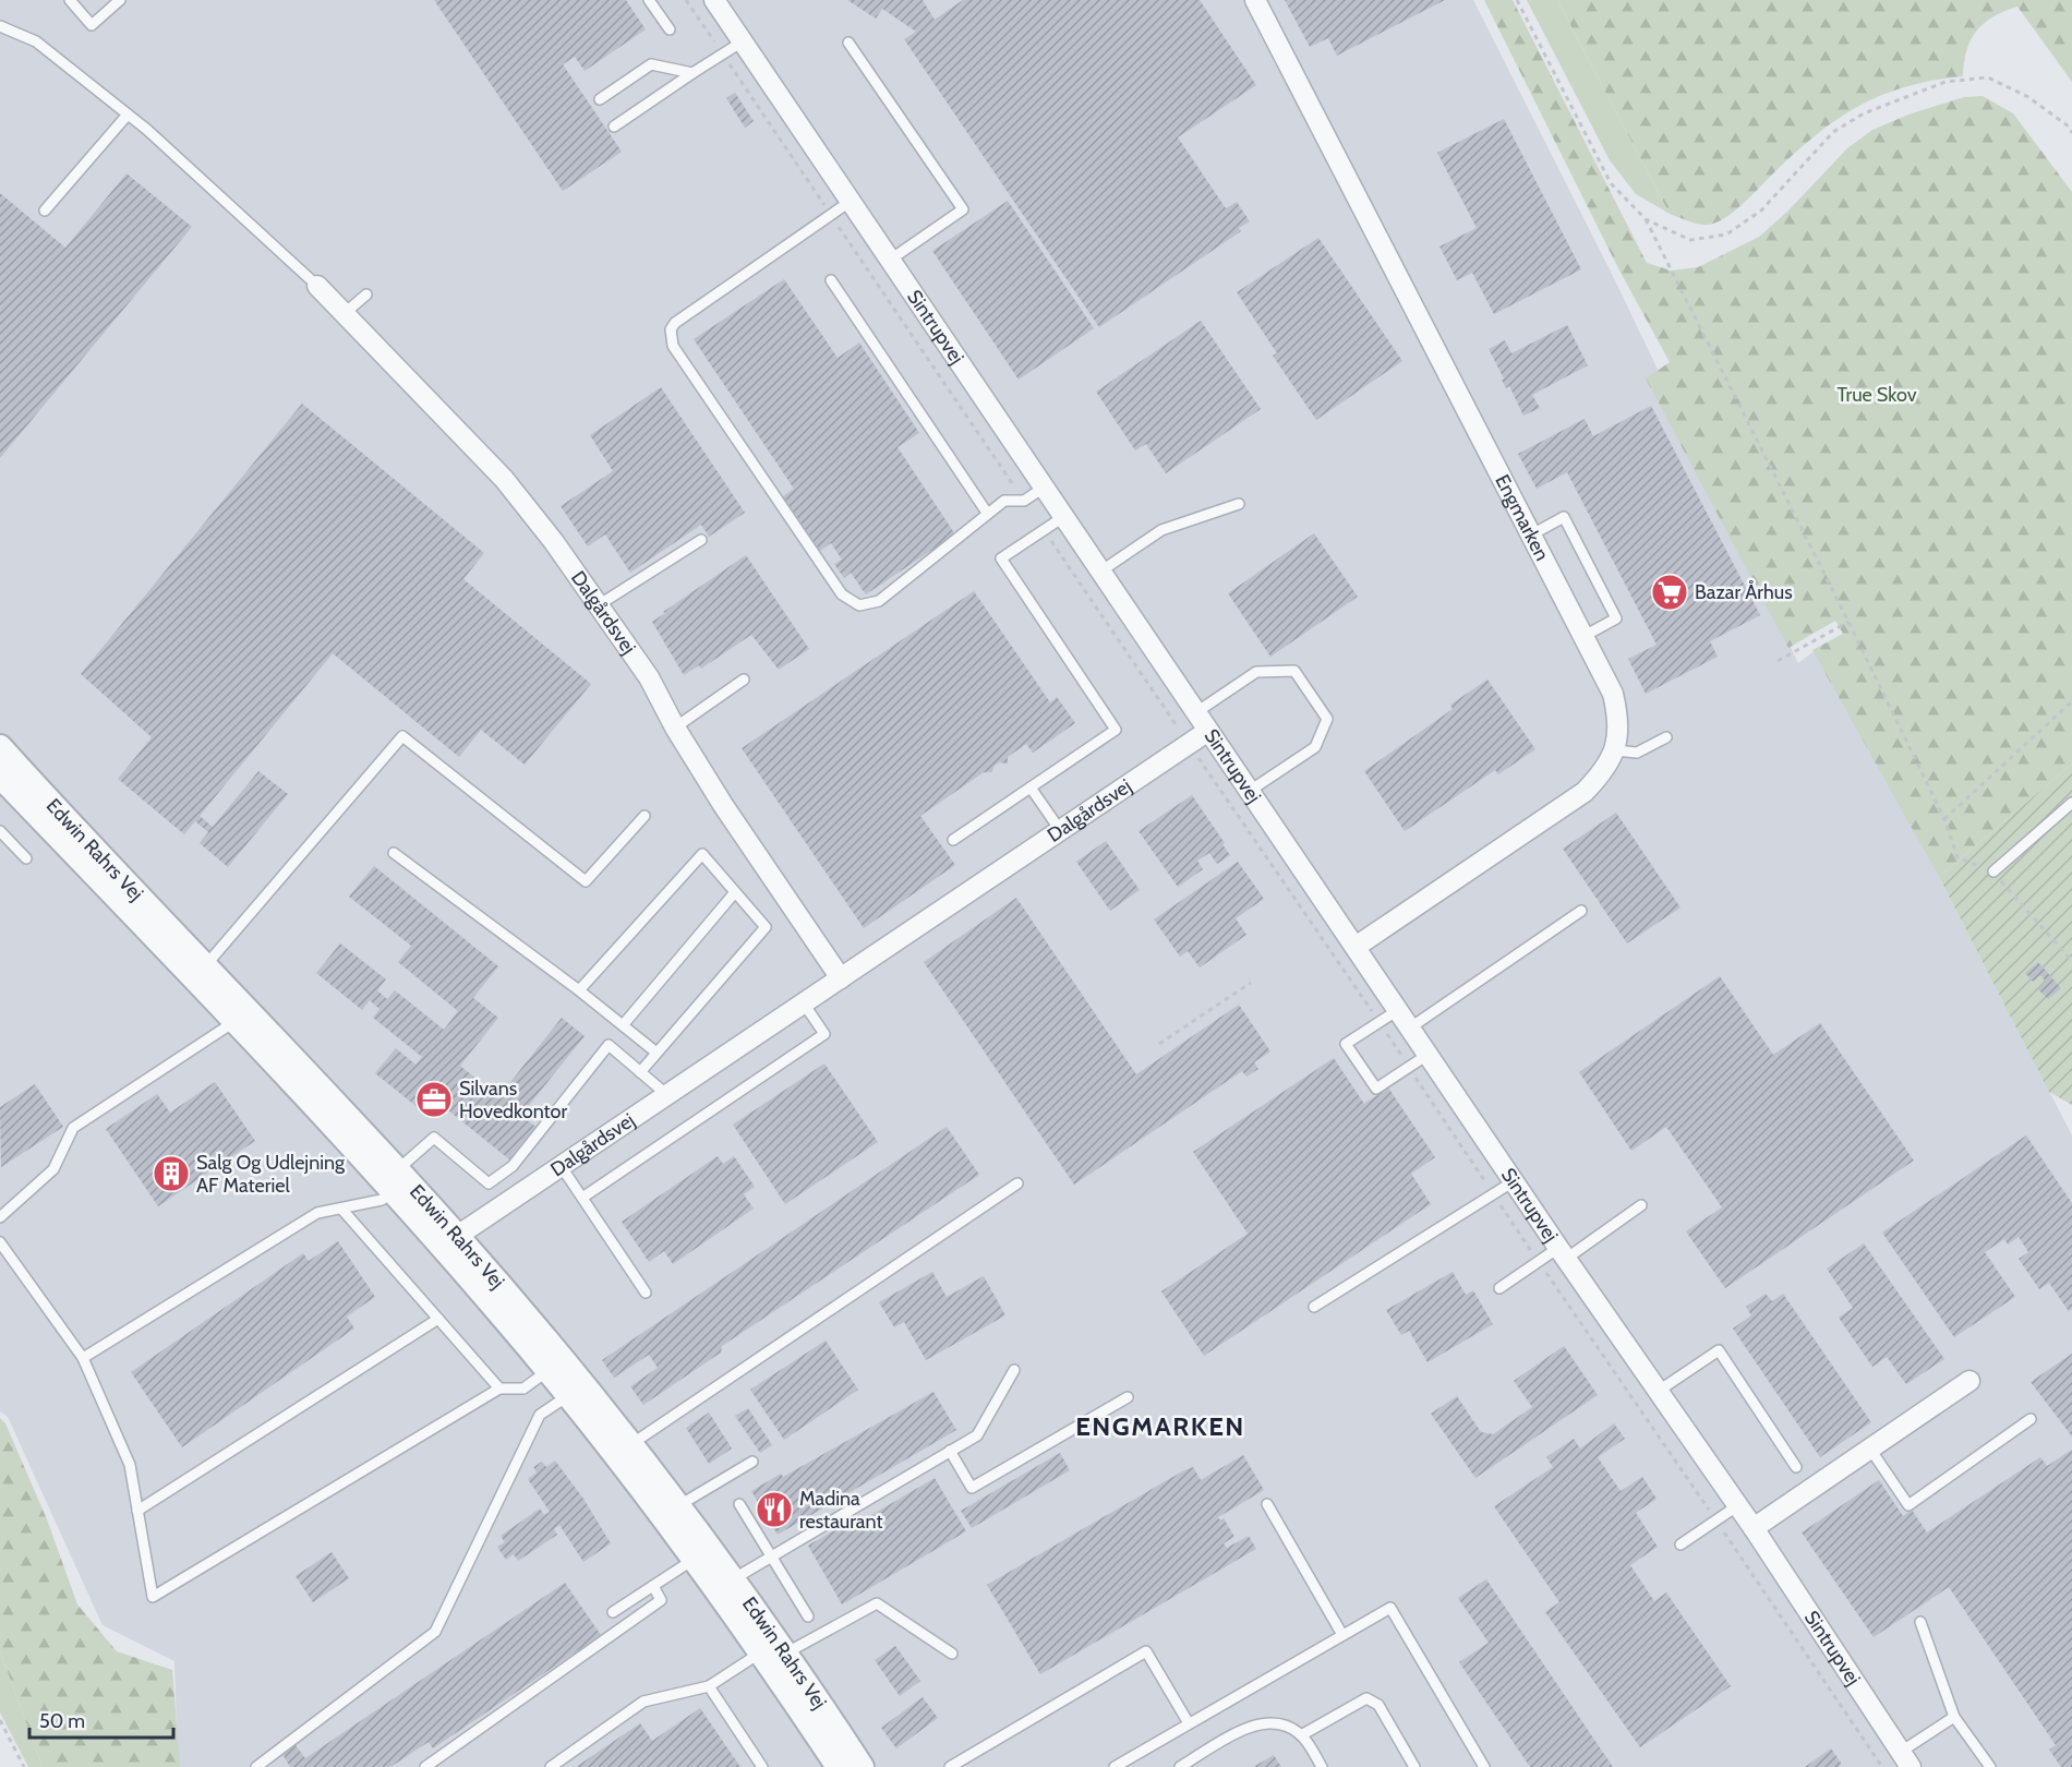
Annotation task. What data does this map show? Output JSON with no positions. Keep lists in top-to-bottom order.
{
  "streets": {
    "street": [
      "Sintrupvej",
      "Engmarken",
      "Dalgårdsvej",
      "Edwin Rahrs Vej"
    ]
  },
  "crossings": [
    ["Sintrupvej", "Engmarken"],
    ["Sintrupvej", "Dalgårdsvej"],
    ["Dalgårdsvej", "Edwin Rahrs Vej"]
  ],
  "districts": ["ENGMARKEN"],
  "parks": ["True Skov"],
  "places": {
    "supermarket": ["Bazar Århus"],
    "office": ["Silvans Hovedkontor"],
    "building": ["Salg Og Udlejning AF Materiel"],
    "restaurant": ["Madina restaurant"]
  },
  "scale_bar": "50 m"
}
